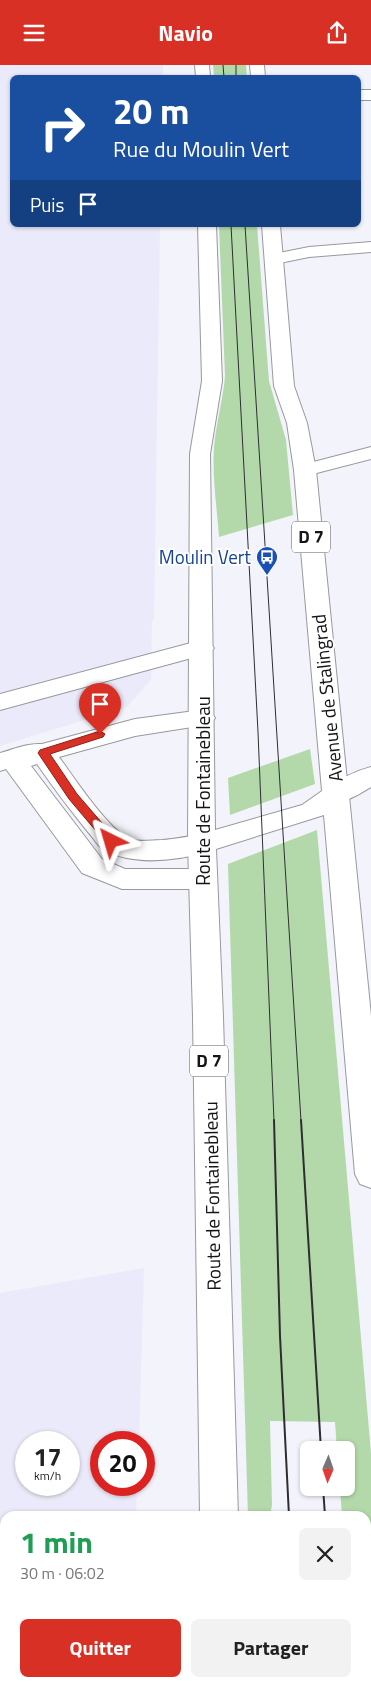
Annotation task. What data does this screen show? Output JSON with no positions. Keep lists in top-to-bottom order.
{
  "streets": {
    "main road": ["D 7", "Avenue de Stalingrad", "Route de Fontainebleau"]
  },
  "places": {
    "bus stop": ["Moulin Vert"]
  },
  "north": "bottom",
  "page": {
    "header": "Navio",
    "turn": ["20 m", "Rue du Moulin Vert"],
    "then": "Puis",
    "speed": "17 km/h",
    "limit": "20",
    "heading": ["1 min", "30 m · 06:02"],
    "buttons": ["Quitter", "Partager"]
  }
}
